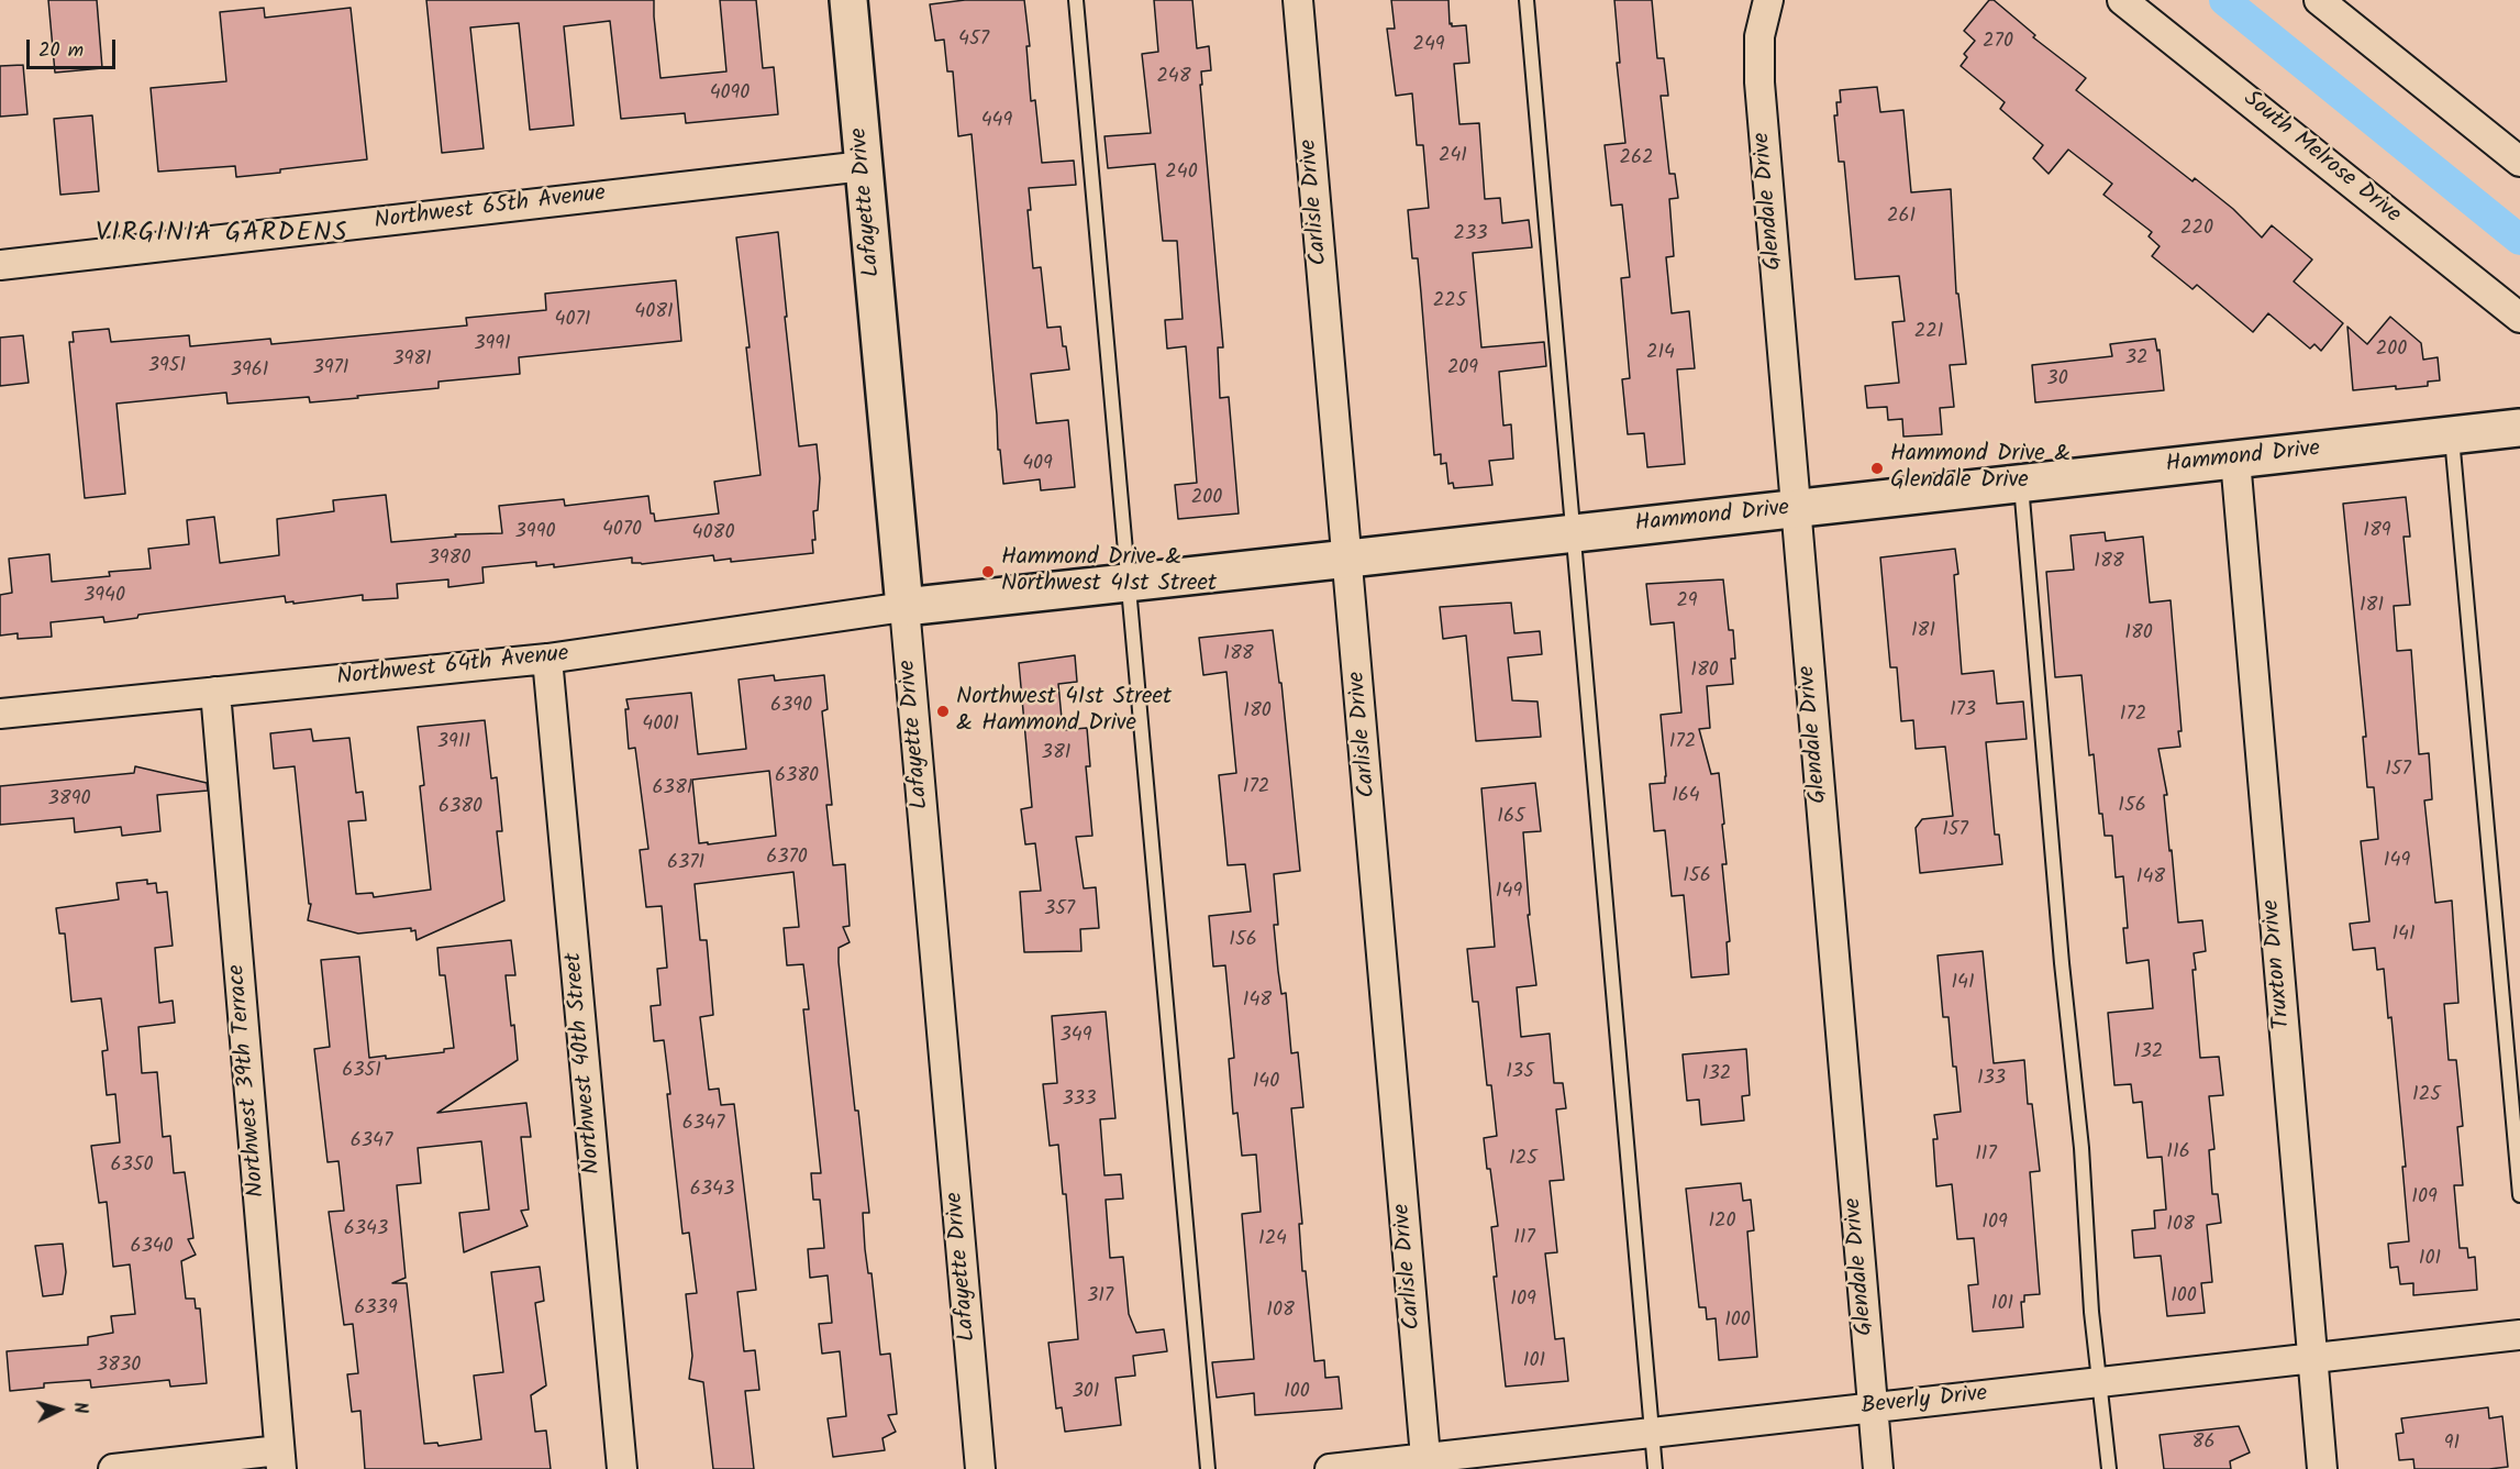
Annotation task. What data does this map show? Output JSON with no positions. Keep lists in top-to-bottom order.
{
  "streets": {
    "street": [
      "South Melrose Drive",
      "Glendale Drive",
      "Lafayette Drive",
      "Carlisle Drive",
      "Northwest 65th Avenue",
      "Hammond Drive",
      "Northwest 64th Avenue",
      "Truxton Drive",
      "Northwest 40th Street",
      "Northwest 39th Terrace",
      "Beverly Drive"
    ]
  },
  "crossings": [
    ["Glendale Drive", "Hammond Drive"],
    ["Glendale Drive", "Beverly Drive"],
    ["Lafayette Drive", "Northwest 65th Avenue"],
    ["Lafayette Drive", "Hammond Drive"],
    ["Lafayette Drive", "Northwest 64th Avenue"],
    ["Carlisle Drive", "Hammond Drive"],
    ["Carlisle Drive", "Beverly Drive"],
    ["Hammond Drive", "Northwest 64th Avenue"],
    ["Hammond Drive", "Truxton Drive"],
    ["Northwest 64th Avenue", "Northwest 40th Street"],
    ["Northwest 64th Avenue", "Northwest 39th Terrace"],
    ["Truxton Drive", "Beverly Drive"]
  ],
  "districts": ["VIRGINIA GARDENS"],
  "places": ["Hammond Drive & Glendale Drive", "Hammond Drive & Northwest 41st Street", "Northwest 41st Street & Hammond Drive"],
  "house_numbers": [
    "457",
    "270",
    "249",
    "248",
    "4090",
    "449",
    "241",
    "262",
    "240",
    "261",
    "220",
    "233",
    "225",
    "4081",
    "4071",
    "221",
    "3991",
    "200",
    "214",
    "32",
    "3981",
    "3951",
    "3971",
    "209",
    "3961",
    "30",
    "409",
    "200",
    "4070",
    "189",
    "3990",
    "4080",
    "3980",
    "188",
    "3940",
    "29",
    "181",
    "181",
    "180",
    "188",
    "180",
    "6390",
    "173",
    "180",
    "172",
    "4001",
    "3911",
    "172",
    "381",
    "157",
    "6380",
    "172",
    "6381",
    "164",
    "3890",
    "156",
    "6380",
    "165",
    "157",
    "6370",
    "149",
    "6371",
    "156",
    "148",
    "149",
    "357",
    "141",
    "156",
    "141",
    "148",
    "349",
    "132",
    "6351",
    "135",
    "132",
    "133",
    "140",
    "125",
    "333",
    "6347",
    "6347",
    "116",
    "117",
    "125",
    "6350",
    "6343",
    "109",
    "120",
    "109",
    "108",
    "6343",
    "117",
    "124",
    "6340",
    "101",
    "317",
    "100",
    "109",
    "101",
    "6339",
    "108",
    "100",
    "101",
    "3830",
    "301",
    "100",
    "86",
    "91"
  ],
  "scale_bar": "20 m",
  "north": "right"
}
